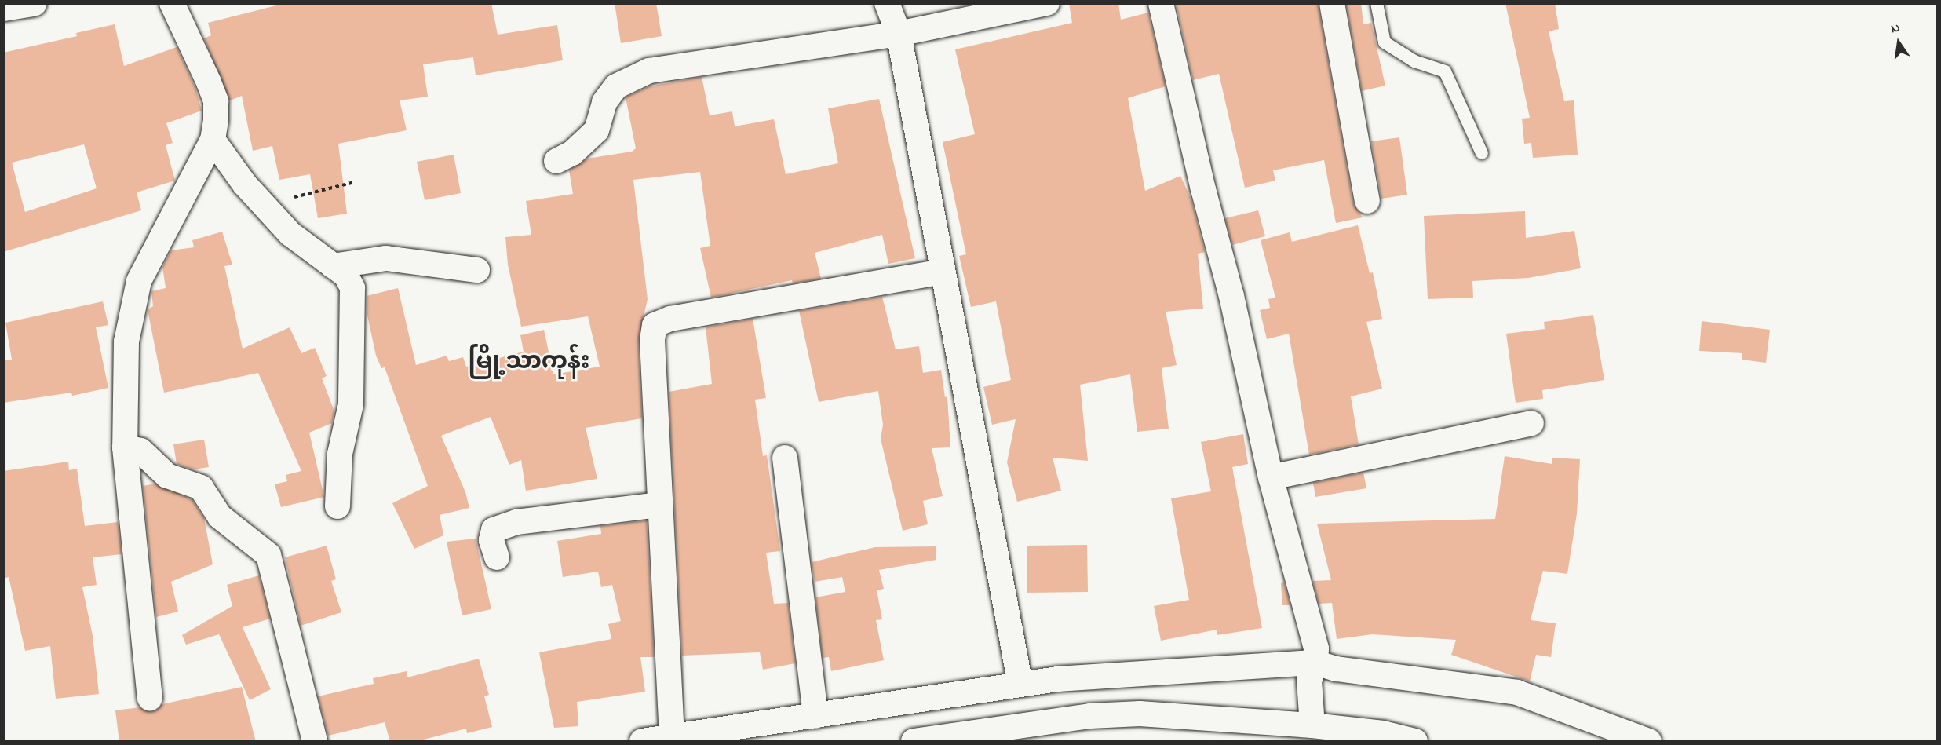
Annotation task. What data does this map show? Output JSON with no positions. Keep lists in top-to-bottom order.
{
  "districts": ["မြို့သာကုန်း"],
  "north": "top"
}
